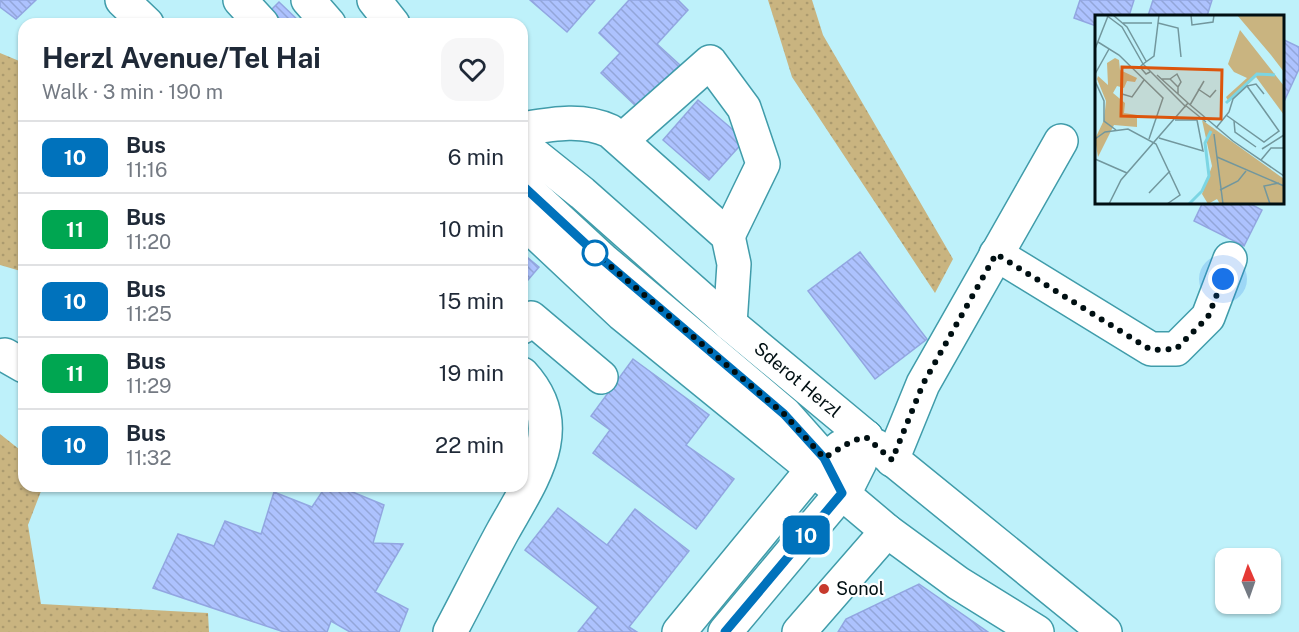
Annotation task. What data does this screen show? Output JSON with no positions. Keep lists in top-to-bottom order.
{
  "streets": {
    "main road": ["Sderot Herzl"]
  },
  "places": ["Sonol"],
  "lines": ["bus line 10"],
  "north": "top",
  "page": {
    "on_map": "10",
    "heading": ["Herzl Avenue/Tel Hai", "Walk · 3 min · 190 m"],
    "list": [
      {
        "mark": "10",
        "name": "Bus",
        "note": "11:16",
        "value": "6 min"
      },
      {
        "mark": "11",
        "name": "Bus",
        "note": "11:20",
        "value": "10 min"
      },
      {
        "mark": "10",
        "name": "Bus",
        "note": "11:25",
        "value": "15 min"
      },
      {
        "mark": "11",
        "name": "Bus",
        "note": "11:29",
        "value": "19 min"
      },
      {
        "mark": "10",
        "name": "Bus",
        "note": "11:32",
        "value": "22 min"
      }
    ]
  }
}
